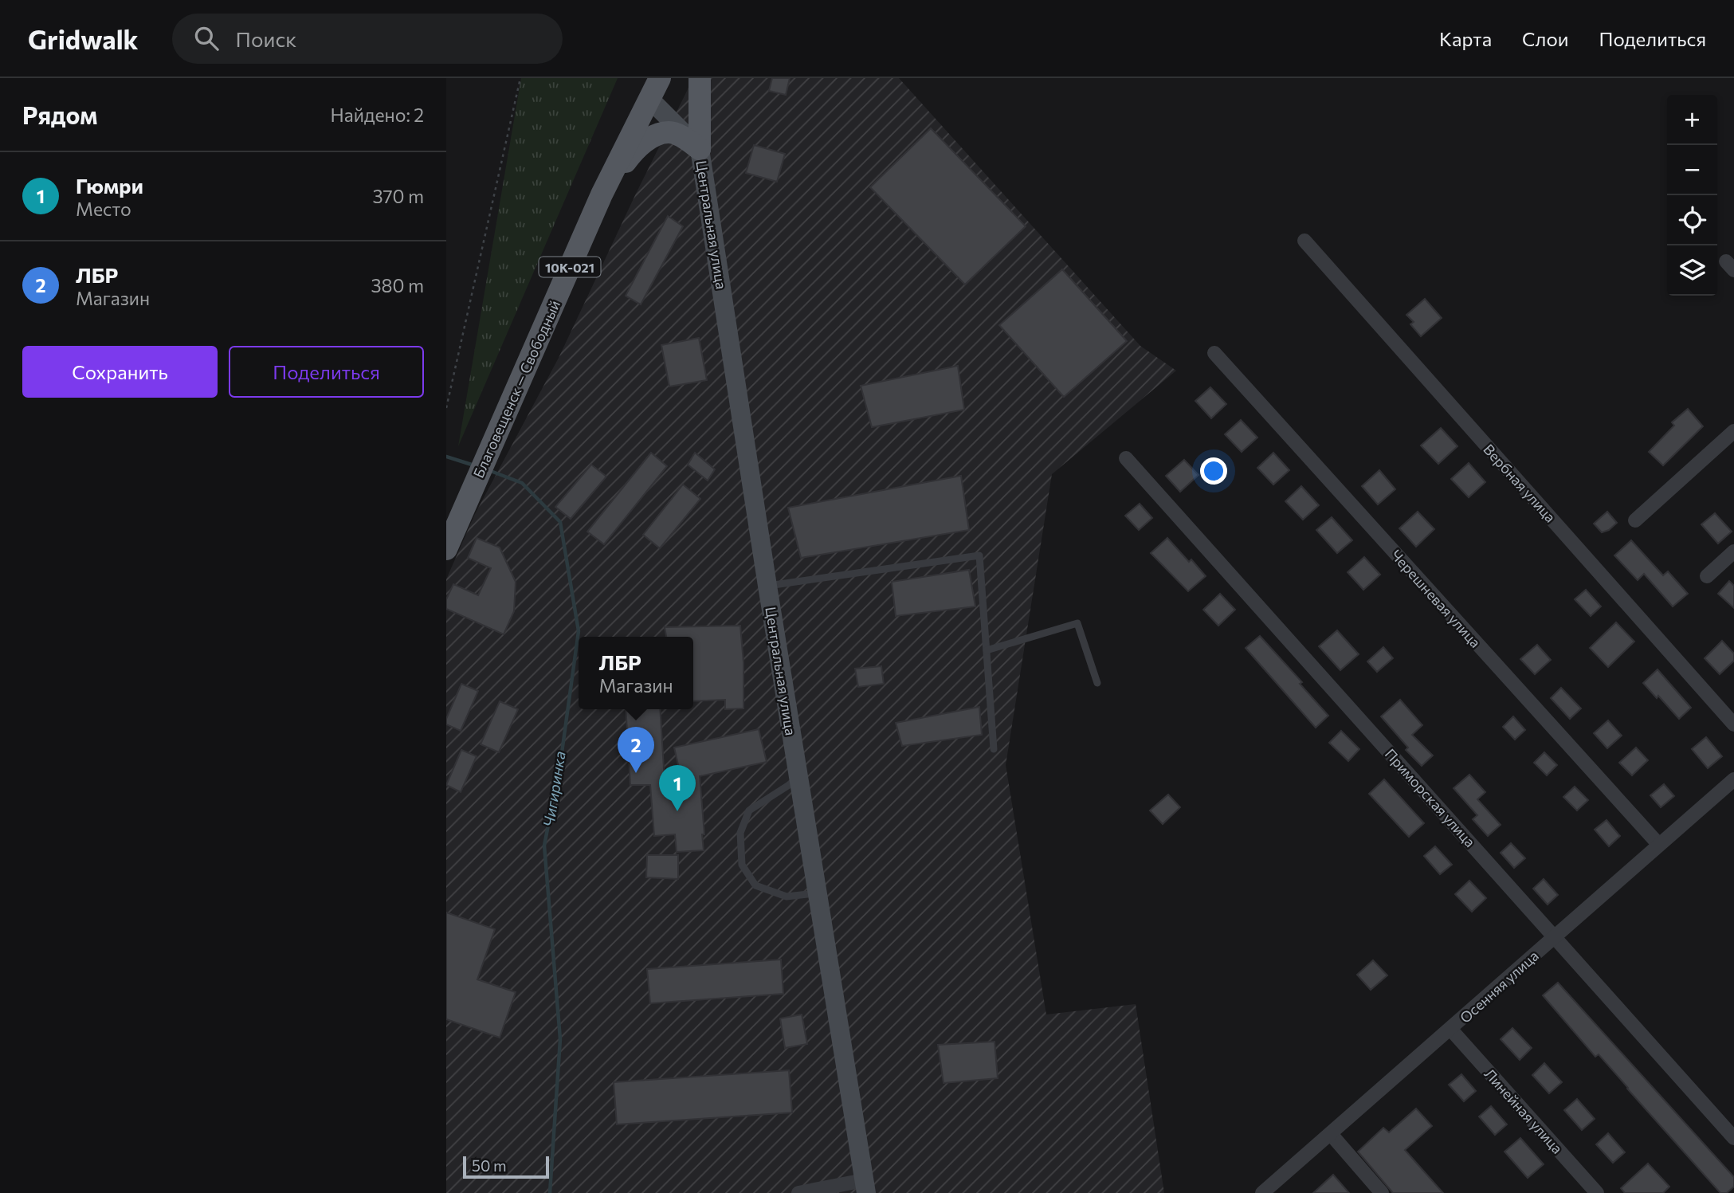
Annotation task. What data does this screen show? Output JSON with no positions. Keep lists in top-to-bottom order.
{
  "streets": {
    "main road": ["10К-021", "Благовещенск — Свободный"],
    "street": [
      "Центральная улица",
      "Вербная улица",
      "Черешневая улица",
      "Приморская улица",
      "Осенняя улица",
      "Линейная улица"
    ]
  },
  "crossings": [
    ["Черешневая улица", "Осенняя улица"],
    ["Приморская улица", "Осенняя улица"],
    ["Осенняя улица", "Линейная улица"]
  ],
  "water": ["Чигиринка"],
  "scale_bar": "50 m",
  "page": {
    "header": "Gridwalk",
    "search": "Поиск",
    "nav": ["Карта", "Слои", "Поделиться"],
    "heading": ["Рядом", "Найдено: 2"],
    "map_buttons": ["+", "−"],
    "list": [
      {
        "mark": "1",
        "name": "Гюмри",
        "note": "Место",
        "value": "370 m"
      },
      {
        "mark": "2",
        "name": "ЛБР",
        "note": "Магазин",
        "value": "380 m"
      }
    ],
    "buttons": ["Сохранить", "Поделиться"],
    "popup": ["ЛБР", "Магазин"],
    "pins": ["2", "1"],
    "scale": "50 m"
  }
}
